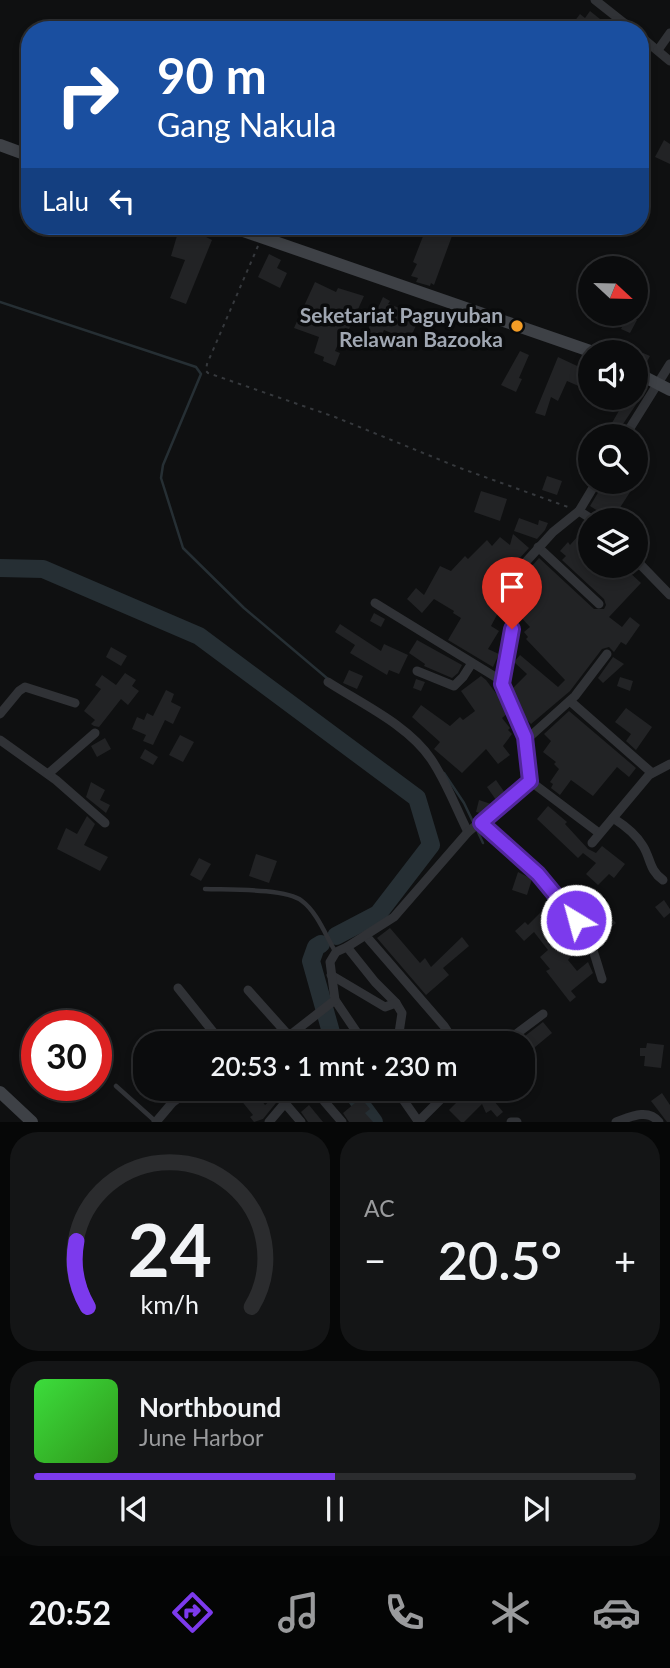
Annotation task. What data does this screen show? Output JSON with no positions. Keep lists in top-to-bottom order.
{
  "places": ["Seketariat Paguyuban Relawan Bazooka"],
  "north": "right",
  "page": {
    "turn": ["90 m", "Gang Nakula"],
    "then": "Lalu",
    "limit": "30",
    "trip": "20:53 · 1 mnt · 230 m",
    "tile": "AC",
    "heat": ["−", "20.5°", "+"],
    "song": ["Northbound", "June Harbor"],
    "tabs": "20:52",
    "gauge": ["24", "km/h"]
  }
}
